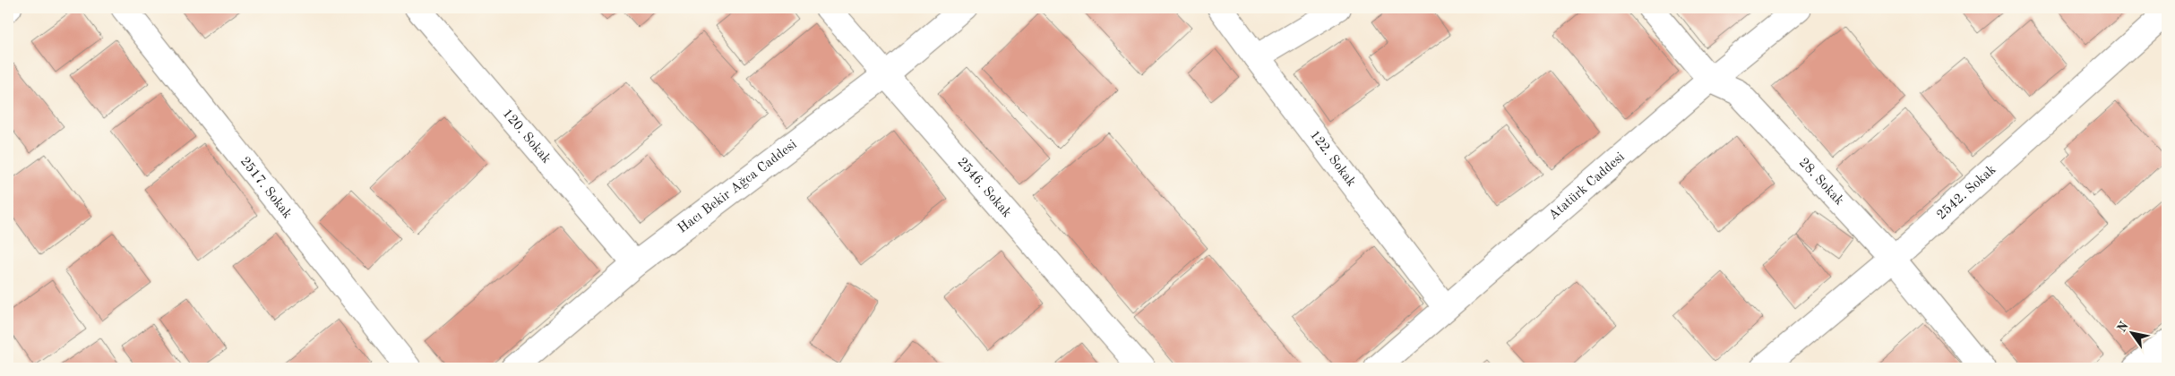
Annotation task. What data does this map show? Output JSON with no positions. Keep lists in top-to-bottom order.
{
  "streets": {
    "street": [
      "120. Sokak",
      "122. Sokak",
      "28. Sokak",
      "Atatürk Caddesi",
      "Hacı Bekir Ağca Caddesi",
      "2517. Sokak",
      "2546. Sokak",
      "2542. Sokak"
    ]
  },
  "crossings": [
    ["120. Sokak", "Hacı Bekir Ağca Caddesi"],
    ["122. Sokak", "Atatürk Caddesi"],
    ["28. Sokak", "Atatürk Caddesi"],
    ["28. Sokak", "2542. Sokak"],
    ["Hacı Bekir Ağca Caddesi", "2546. Sokak"]
  ],
  "north": "top left"
}
